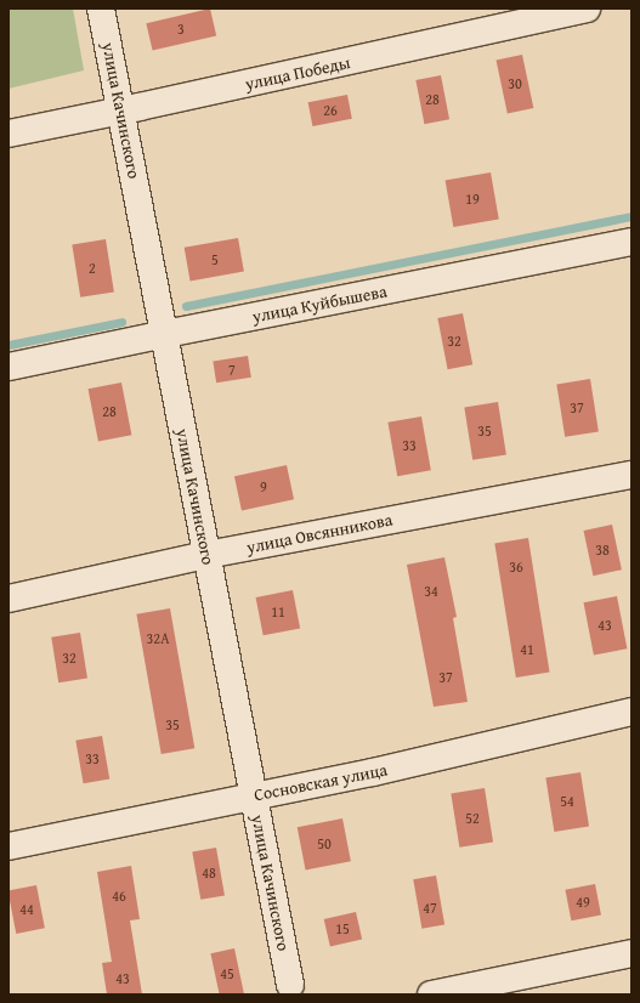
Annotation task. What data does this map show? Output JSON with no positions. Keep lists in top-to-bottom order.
{
  "streets": {
    "street": [
      "улица Победы",
      "улица Качинского",
      "улица Куйбышева",
      "улица Овсянникова",
      "Сосновская улица"
    ]
  },
  "crossings": [
    ["улица Победы", "улица Качинского"],
    ["улица Качинского", "улица Куйбышева"],
    ["улица Качинского", "улица Овсянникова"],
    ["улица Качинского", "Сосновская улица"]
  ],
  "house_numbers": [
    "3",
    "30",
    "28",
    "26",
    "19",
    "5",
    "2",
    "32",
    "7",
    "37",
    "28",
    "35",
    "33",
    "9",
    "38",
    "36",
    "34",
    "11",
    "43",
    "32А",
    "41",
    "32",
    "37",
    "35",
    "33",
    "54",
    "52",
    "50",
    "48",
    "46",
    "49",
    "47",
    "44",
    "15",
    "45",
    "43"
  ]
}
